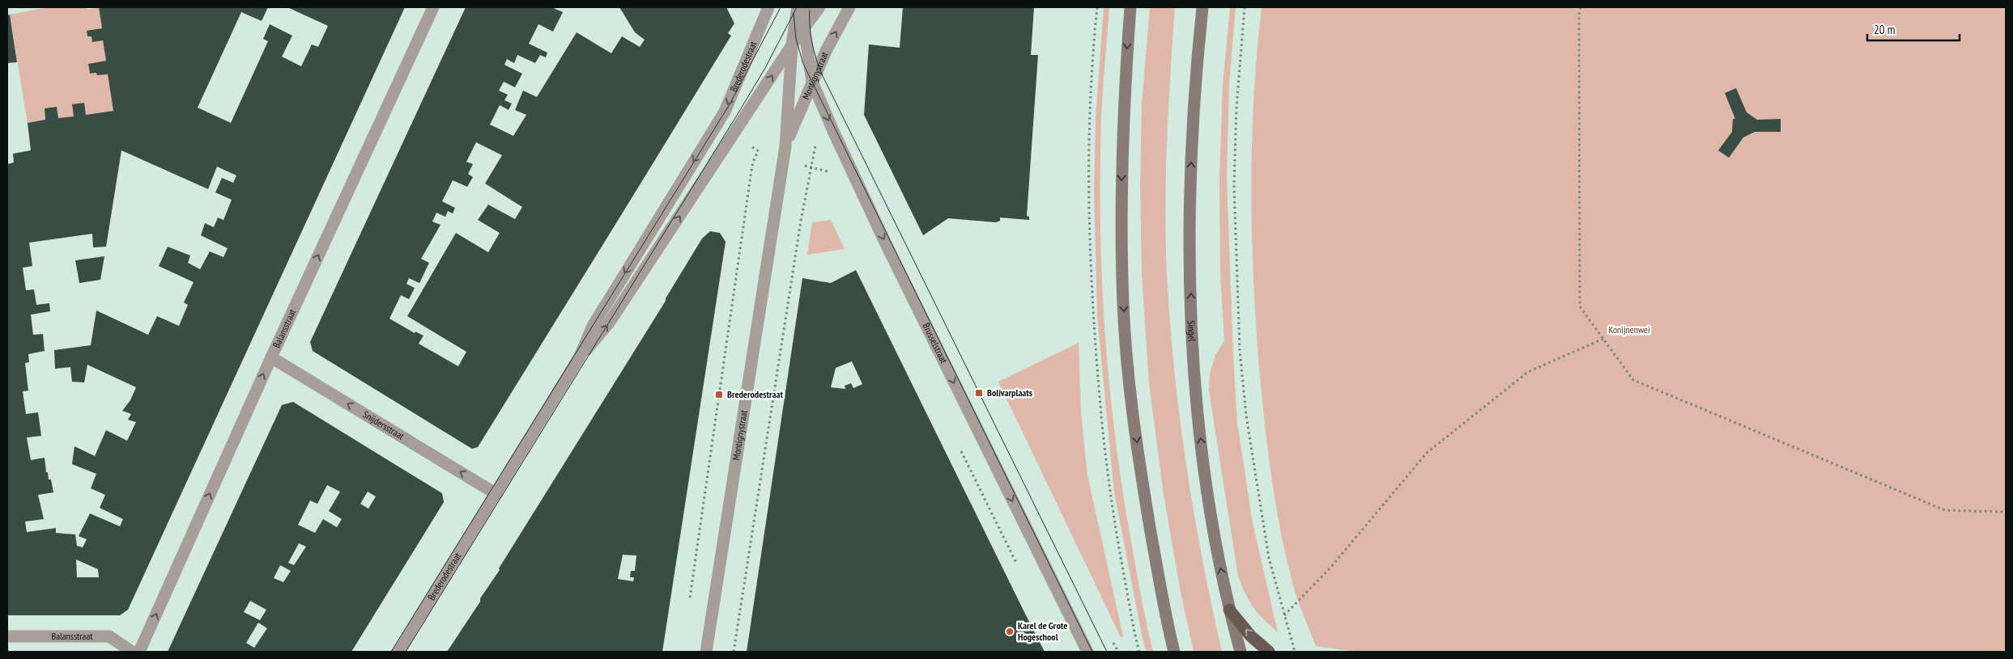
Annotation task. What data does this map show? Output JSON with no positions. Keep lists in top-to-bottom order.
{
  "streets": {
    "main road": ["Singel"],
    "street": [
      "Brederodestraat",
      "Montignystraat",
      "Balansstraat",
      "Brusselstraat",
      "Snijdersstraat"
    ]
  },
  "crossings": [
    ["Brederodestraat", "Montignystraat"],
    ["Brederodestraat", "Snijdersstraat"],
    ["Montignystraat", "Brusselstraat"],
    ["Balansstraat", "Snijdersstraat"]
  ],
  "one_way": ["Balansstraat", "Brusselstraat", "Snijdersstraat"],
  "parks": ["Konijnenwei"],
  "places": {
    "transit": ["Bolivarplaats", "Brederodestraat"],
    "other": ["Karel de Grote Hogeschool"]
  },
  "scale_bar": "20 m"
}
